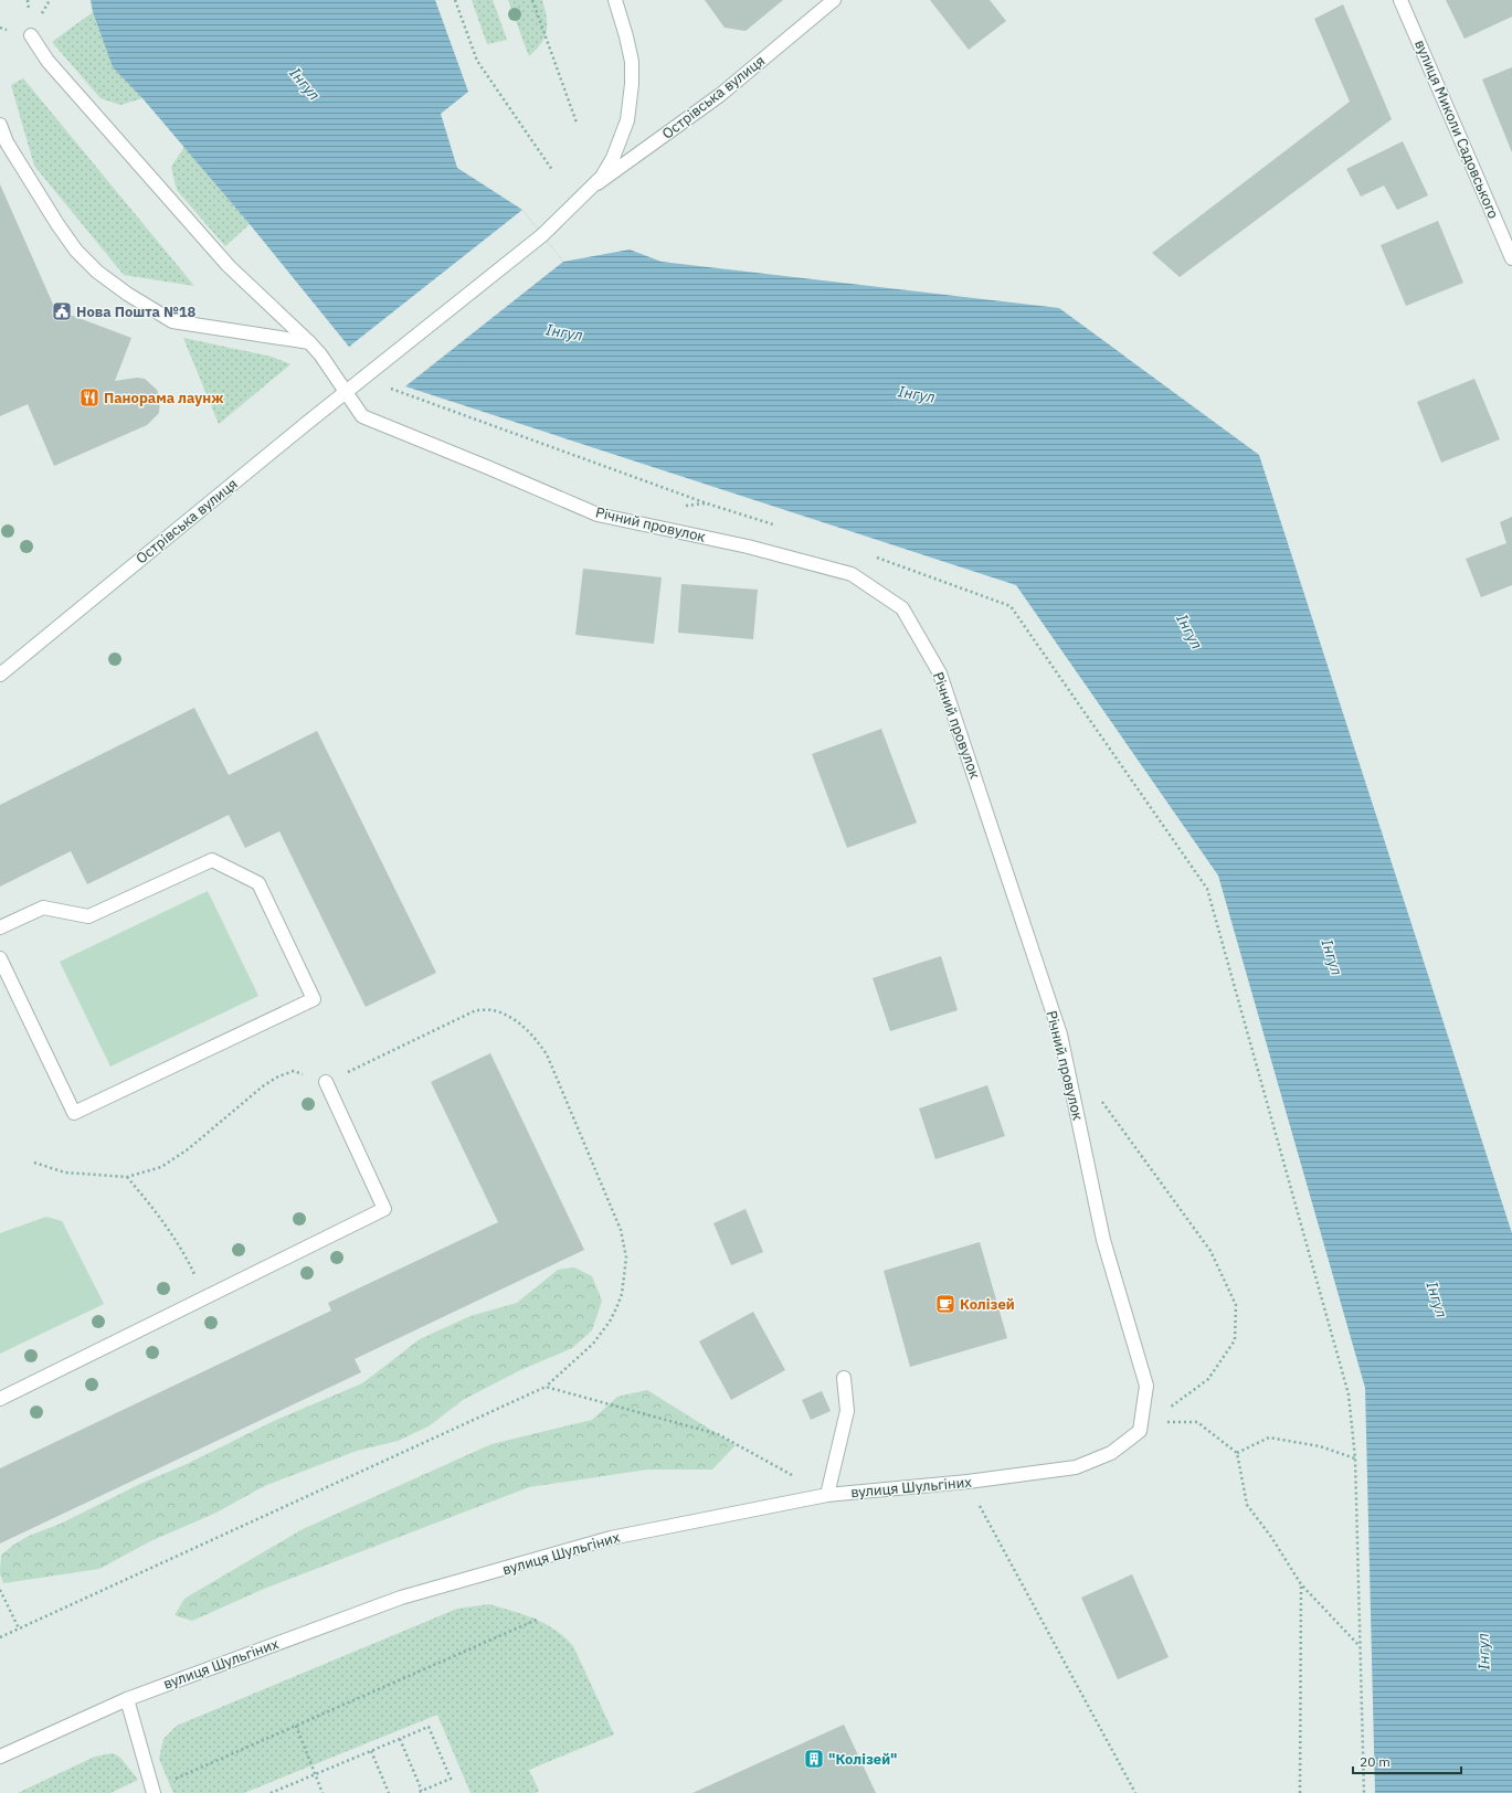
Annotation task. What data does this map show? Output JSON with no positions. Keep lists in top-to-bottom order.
{
  "streets": {
    "street": [
      "Острівська вулиця",
      "вулиця Миколи Садовського",
      "Річний провулок",
      "вулиця Шульгіних"
    ]
  },
  "crossings": [
    ["Острівська вулиця", "Річний провулок"],
    ["Річний провулок", "вулиця Шульгіних"]
  ],
  "water": ["Інгул"],
  "places": {
    "public building": ["Нова Пошта №18"],
    "restaurant": ["Панорама лаунж"],
    "cafe": ["Колізей"],
    "building": ["\"Колізей\""]
  },
  "scale_bar": "20 m"
}
